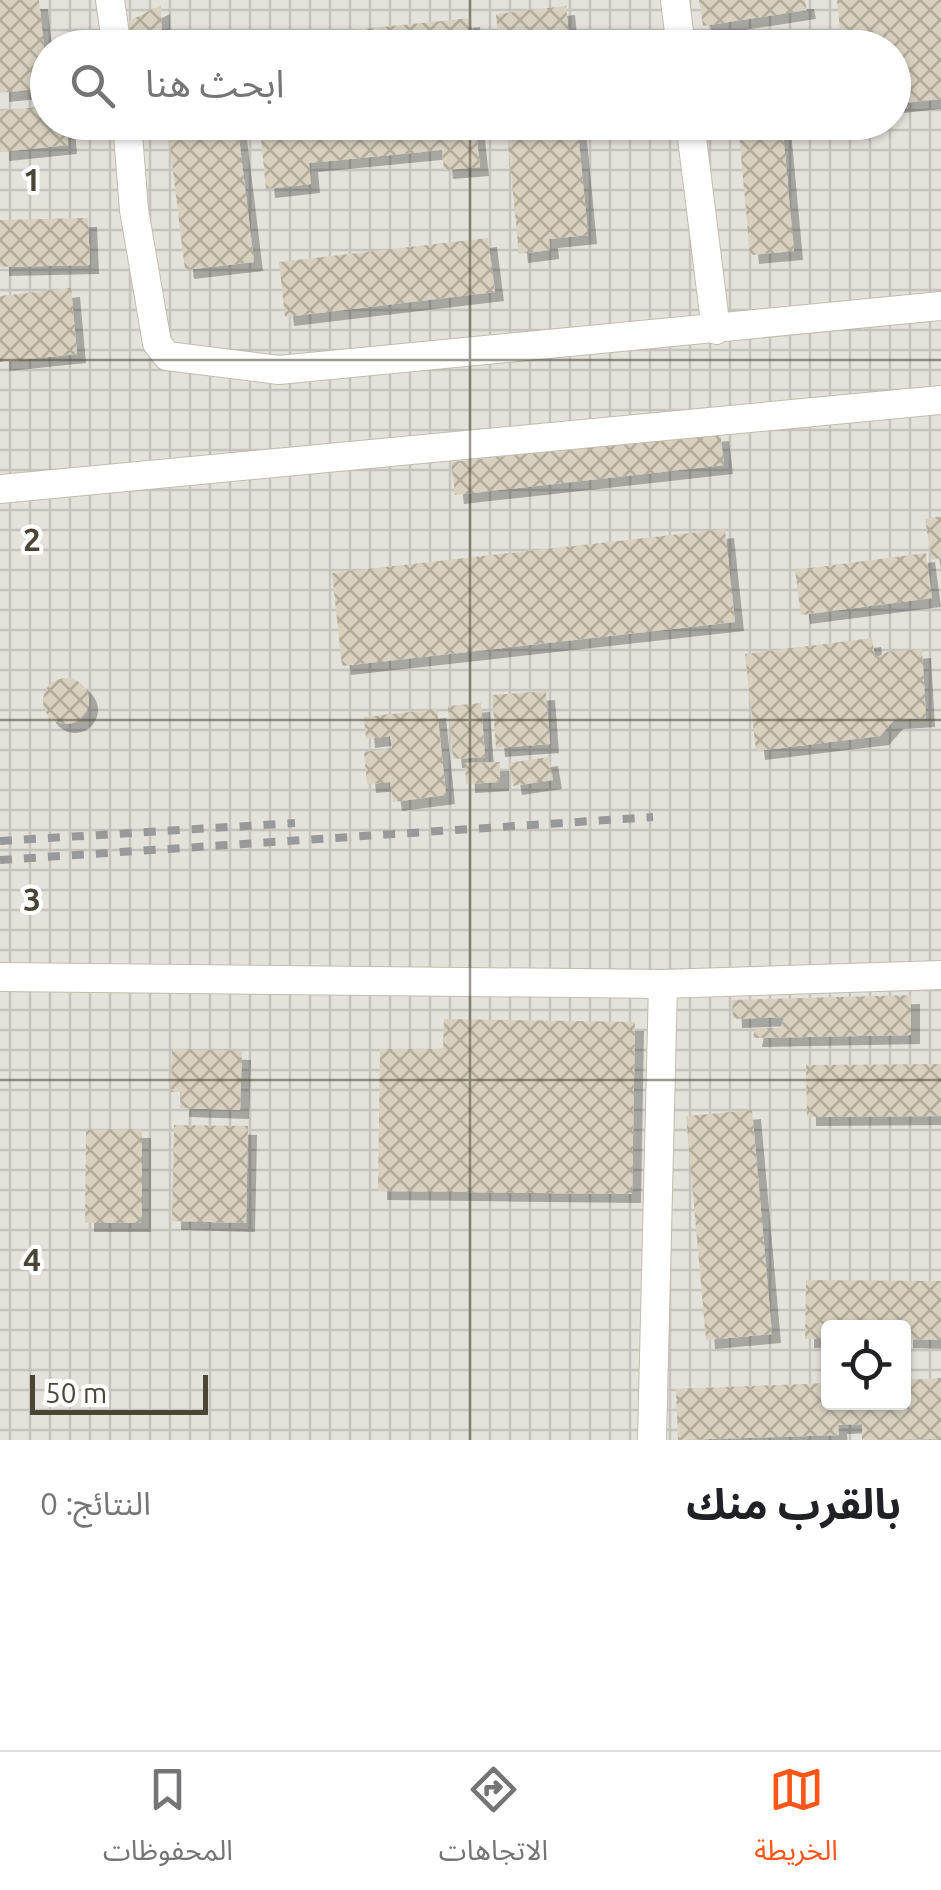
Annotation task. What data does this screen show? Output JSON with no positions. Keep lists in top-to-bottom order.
{
  "scale_bar": "50 m",
  "page": {
    "search": "ابحث هنا",
    "scale": "50 m",
    "heading": ["بالقرب منك", "النتائج: 0"],
    "nav": ["الخريطة", "الاتجاهات", "المحفوظات"]
  },
  "grid": {
    "rows": [
      "1",
      "2",
      "3",
      "4"
    ]
  }
}
